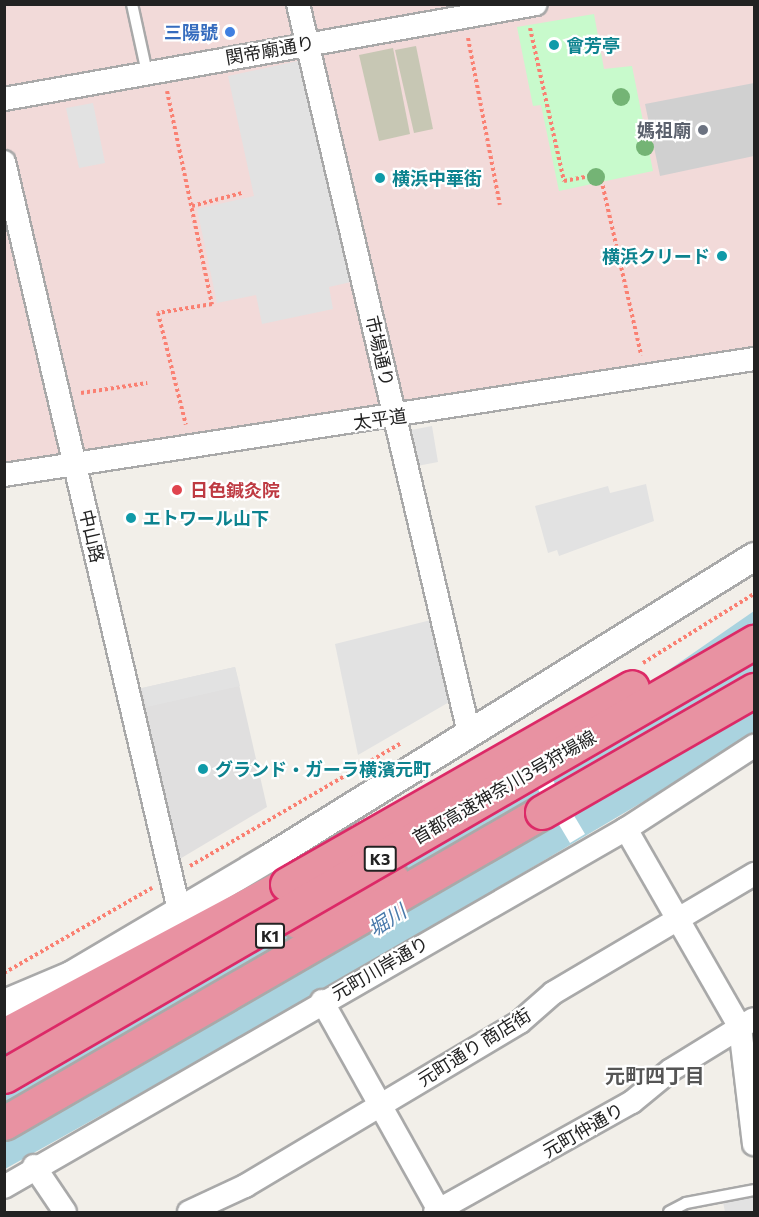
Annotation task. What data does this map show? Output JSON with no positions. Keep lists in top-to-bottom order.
{
  "streets": {
    "highway": ["首都高速神奈川3号狩場線", "K3", "K1"],
    "street": [
      "関帝廟通り",
      "市場通り",
      "太平道",
      "中山路",
      "元町川岸通り",
      "元町通り 商店街",
      "元町仲通り"
    ]
  },
  "crossings": [
    ["関帝廟通り", "市場通り"],
    ["市場通り", "太平道"],
    ["太平道", "中山路"],
    ["首都高速神奈川3号狩場線", "K1"],
    ["K3", "K1"]
  ],
  "districts": ["元町四丁目"],
  "water": ["堀川"],
  "places": [
    "三陽號",
    "會芳亭",
    "媽祖廟",
    "横浜中華街",
    "横浜クリード",
    "日色鍼灸院",
    "エトワール山下",
    "グランド・ガーラ横濱元町"
  ]
}
